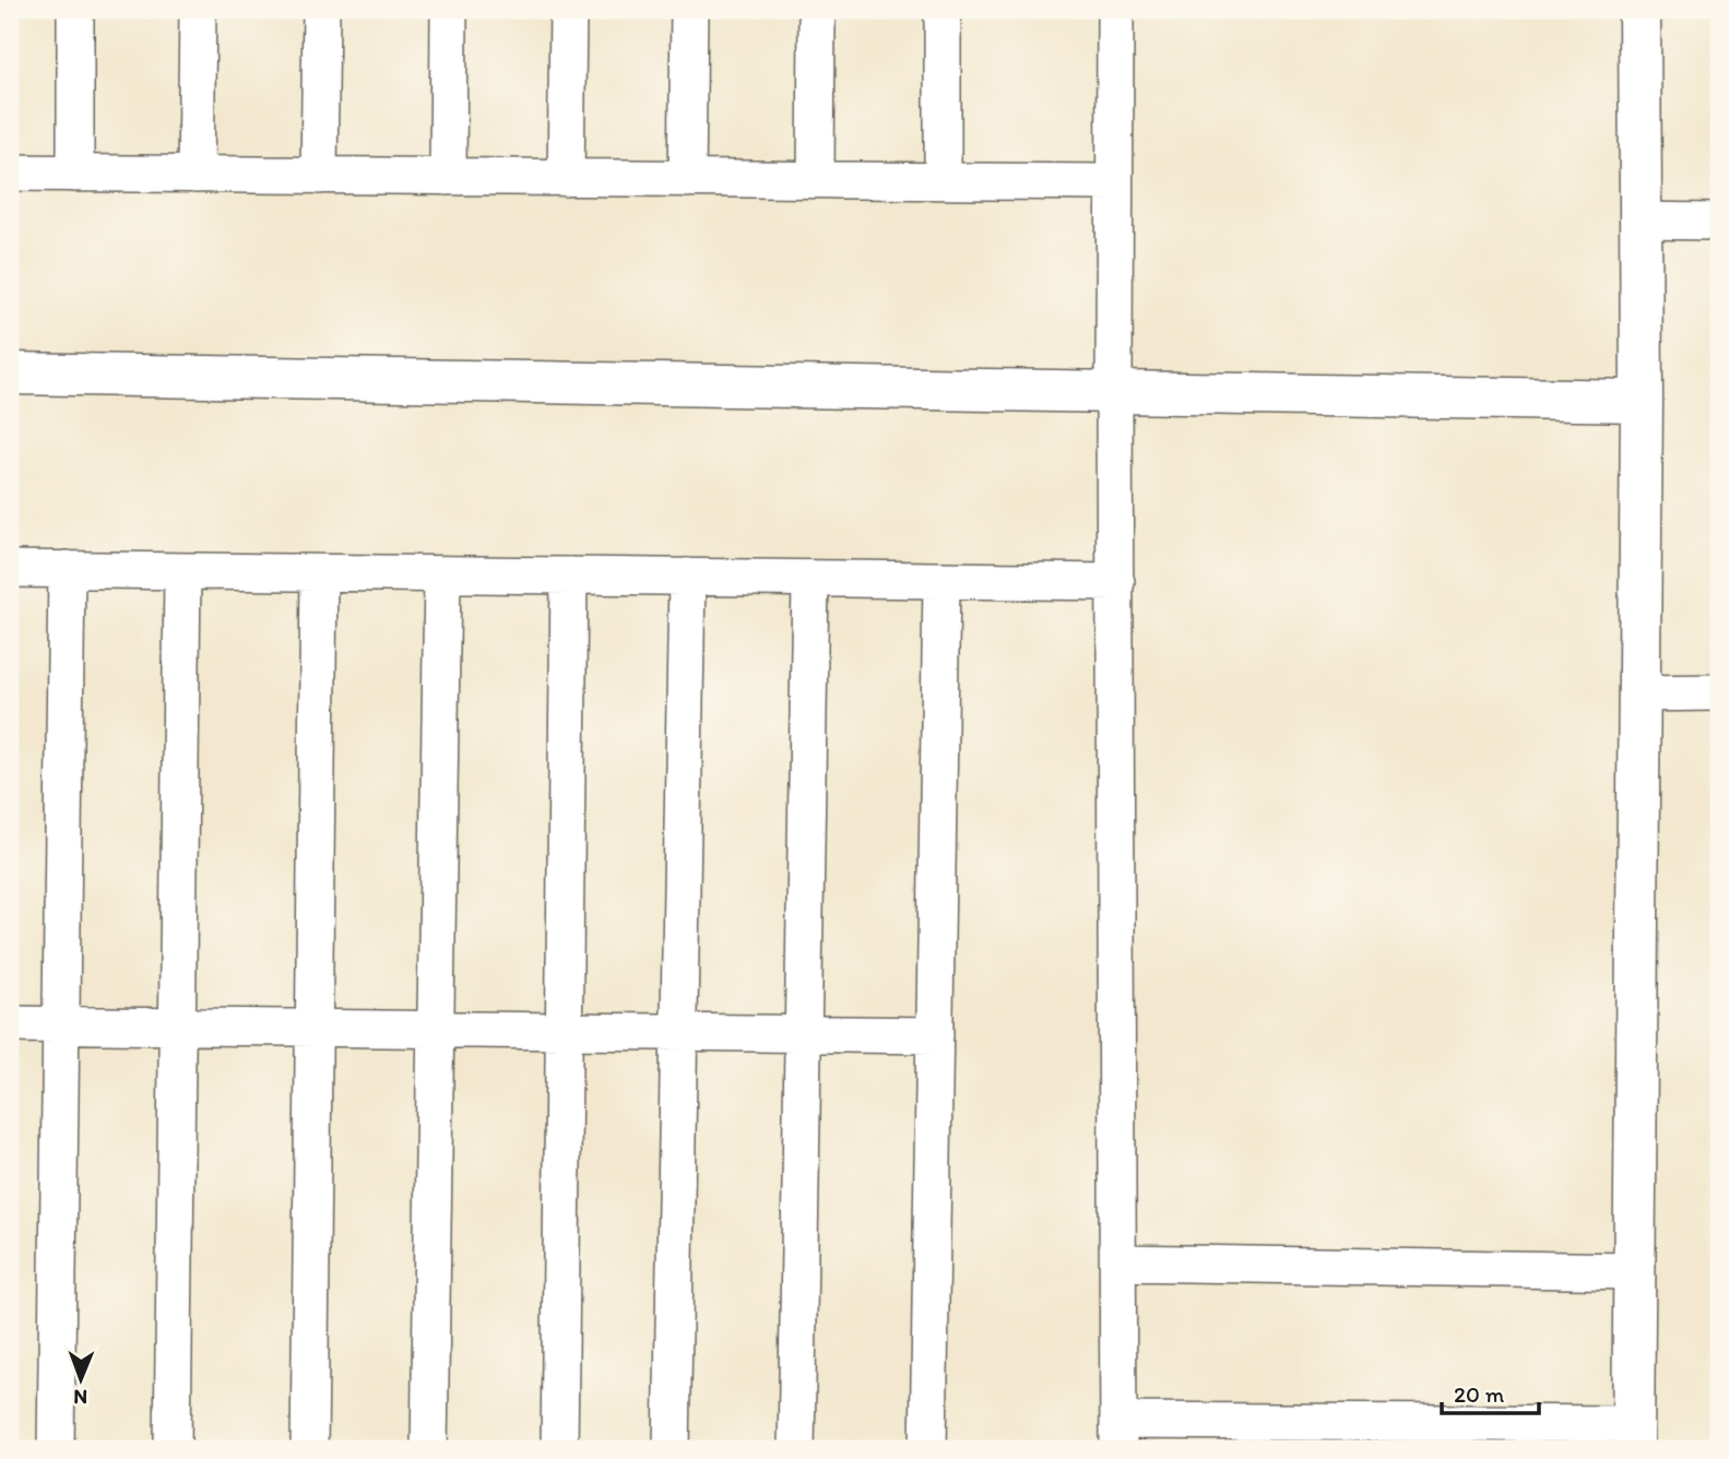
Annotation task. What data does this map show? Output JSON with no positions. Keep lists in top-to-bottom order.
{
  "scale_bar": "20 m",
  "north": "bottom"
}
